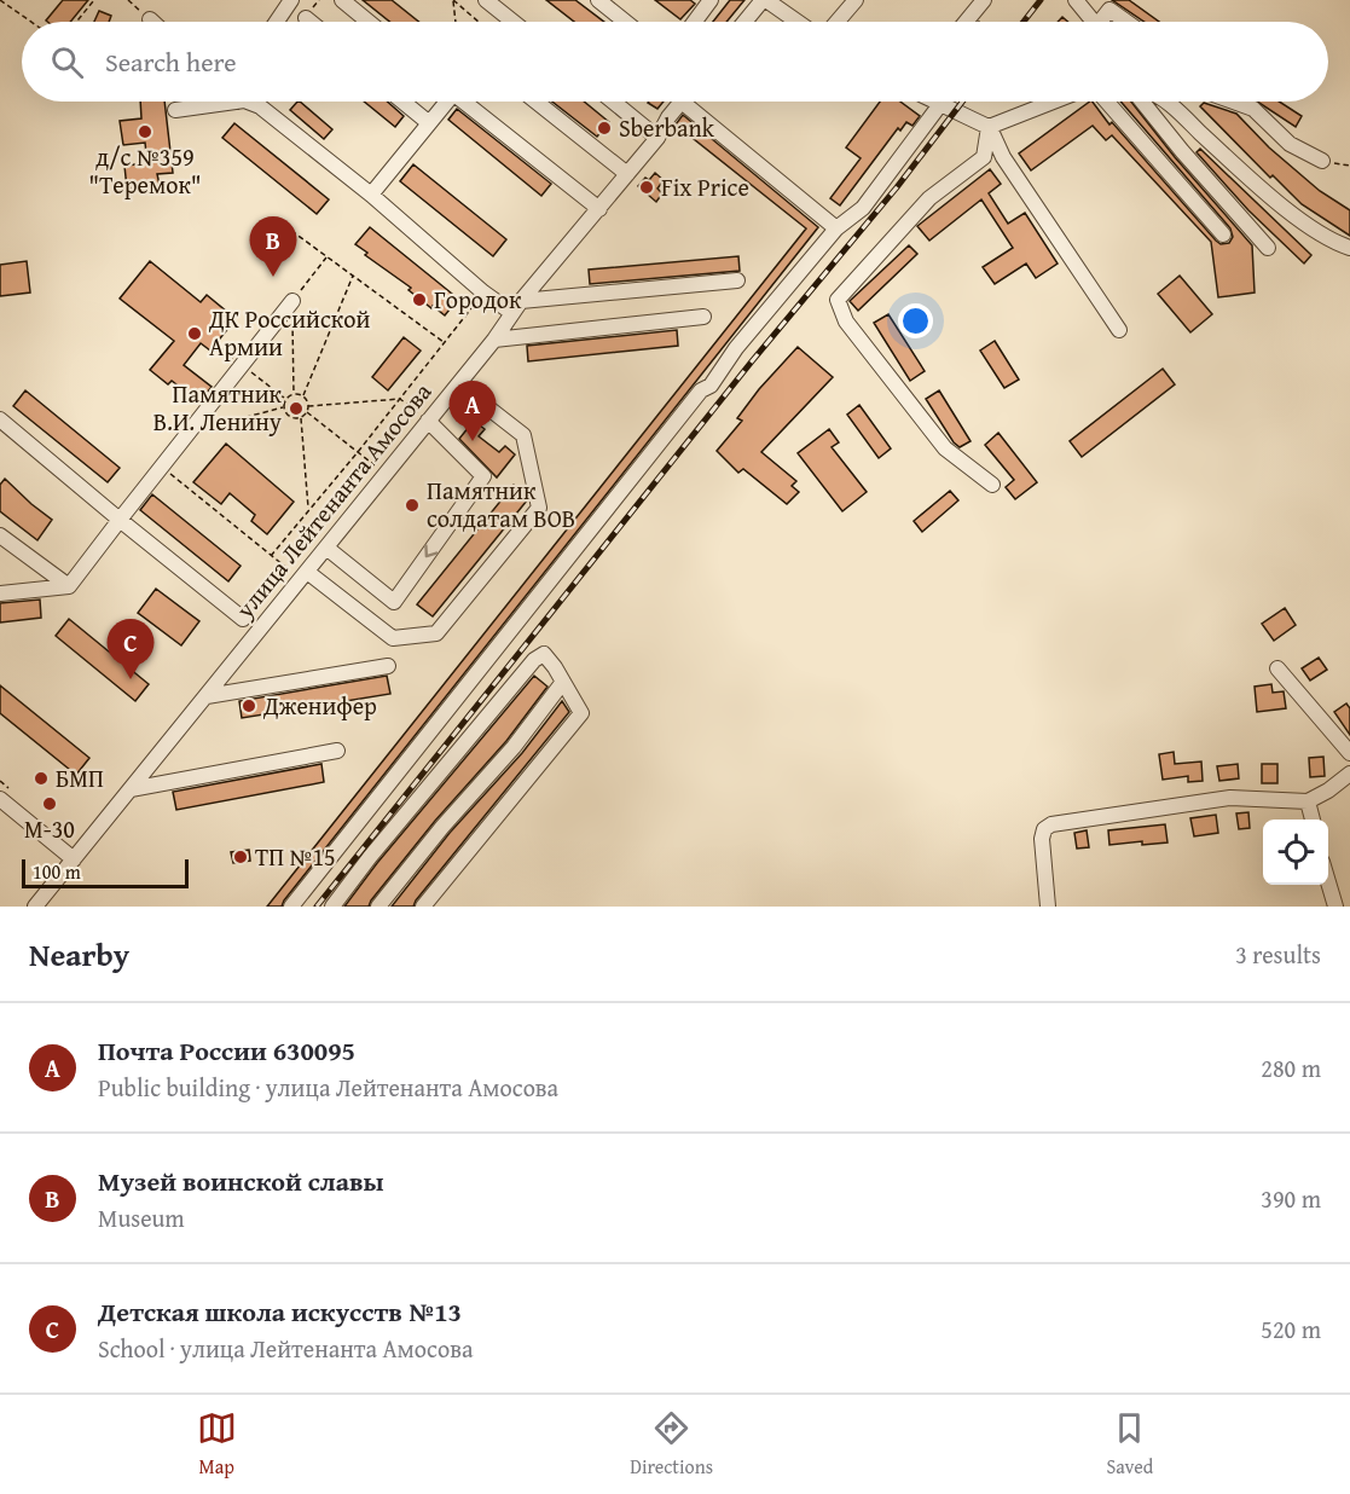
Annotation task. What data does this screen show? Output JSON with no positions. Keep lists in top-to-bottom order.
{
  "streets": {
    "street": ["улица Лейтенанта Амосова"]
  },
  "places": [
    "Sberbank",
    "д/с №359 \"Теремок\"",
    "Fix Price",
    "Городок",
    "ДК Российской Армии",
    "Памятник В.И. Ленину",
    "Памятник солдатам ВОВ",
    "Дженифер",
    "БМП",
    "М-30",
    "ТП №15"
  ],
  "scale_bar": "100 m",
  "page": {
    "search": "Search here",
    "pins": ["B", "A", "C"],
    "scale": "100 m",
    "heading": ["Nearby", "3 results"],
    "list": [
      {
        "mark": "A",
        "name": "Почта России 630095",
        "note": "Public building · улица Лейтенанта Амосова",
        "value": "280 m"
      },
      {
        "mark": "B",
        "name": "Музей воинской славы",
        "note": "Museum",
        "value": "390 m"
      },
      {
        "mark": "C",
        "name": "Детская школа искусств №13",
        "note": "School · улица Лейтенанта Амосова",
        "value": "520 m"
      }
    ],
    "nav": ["Map", "Directions", "Saved"]
  }
}
